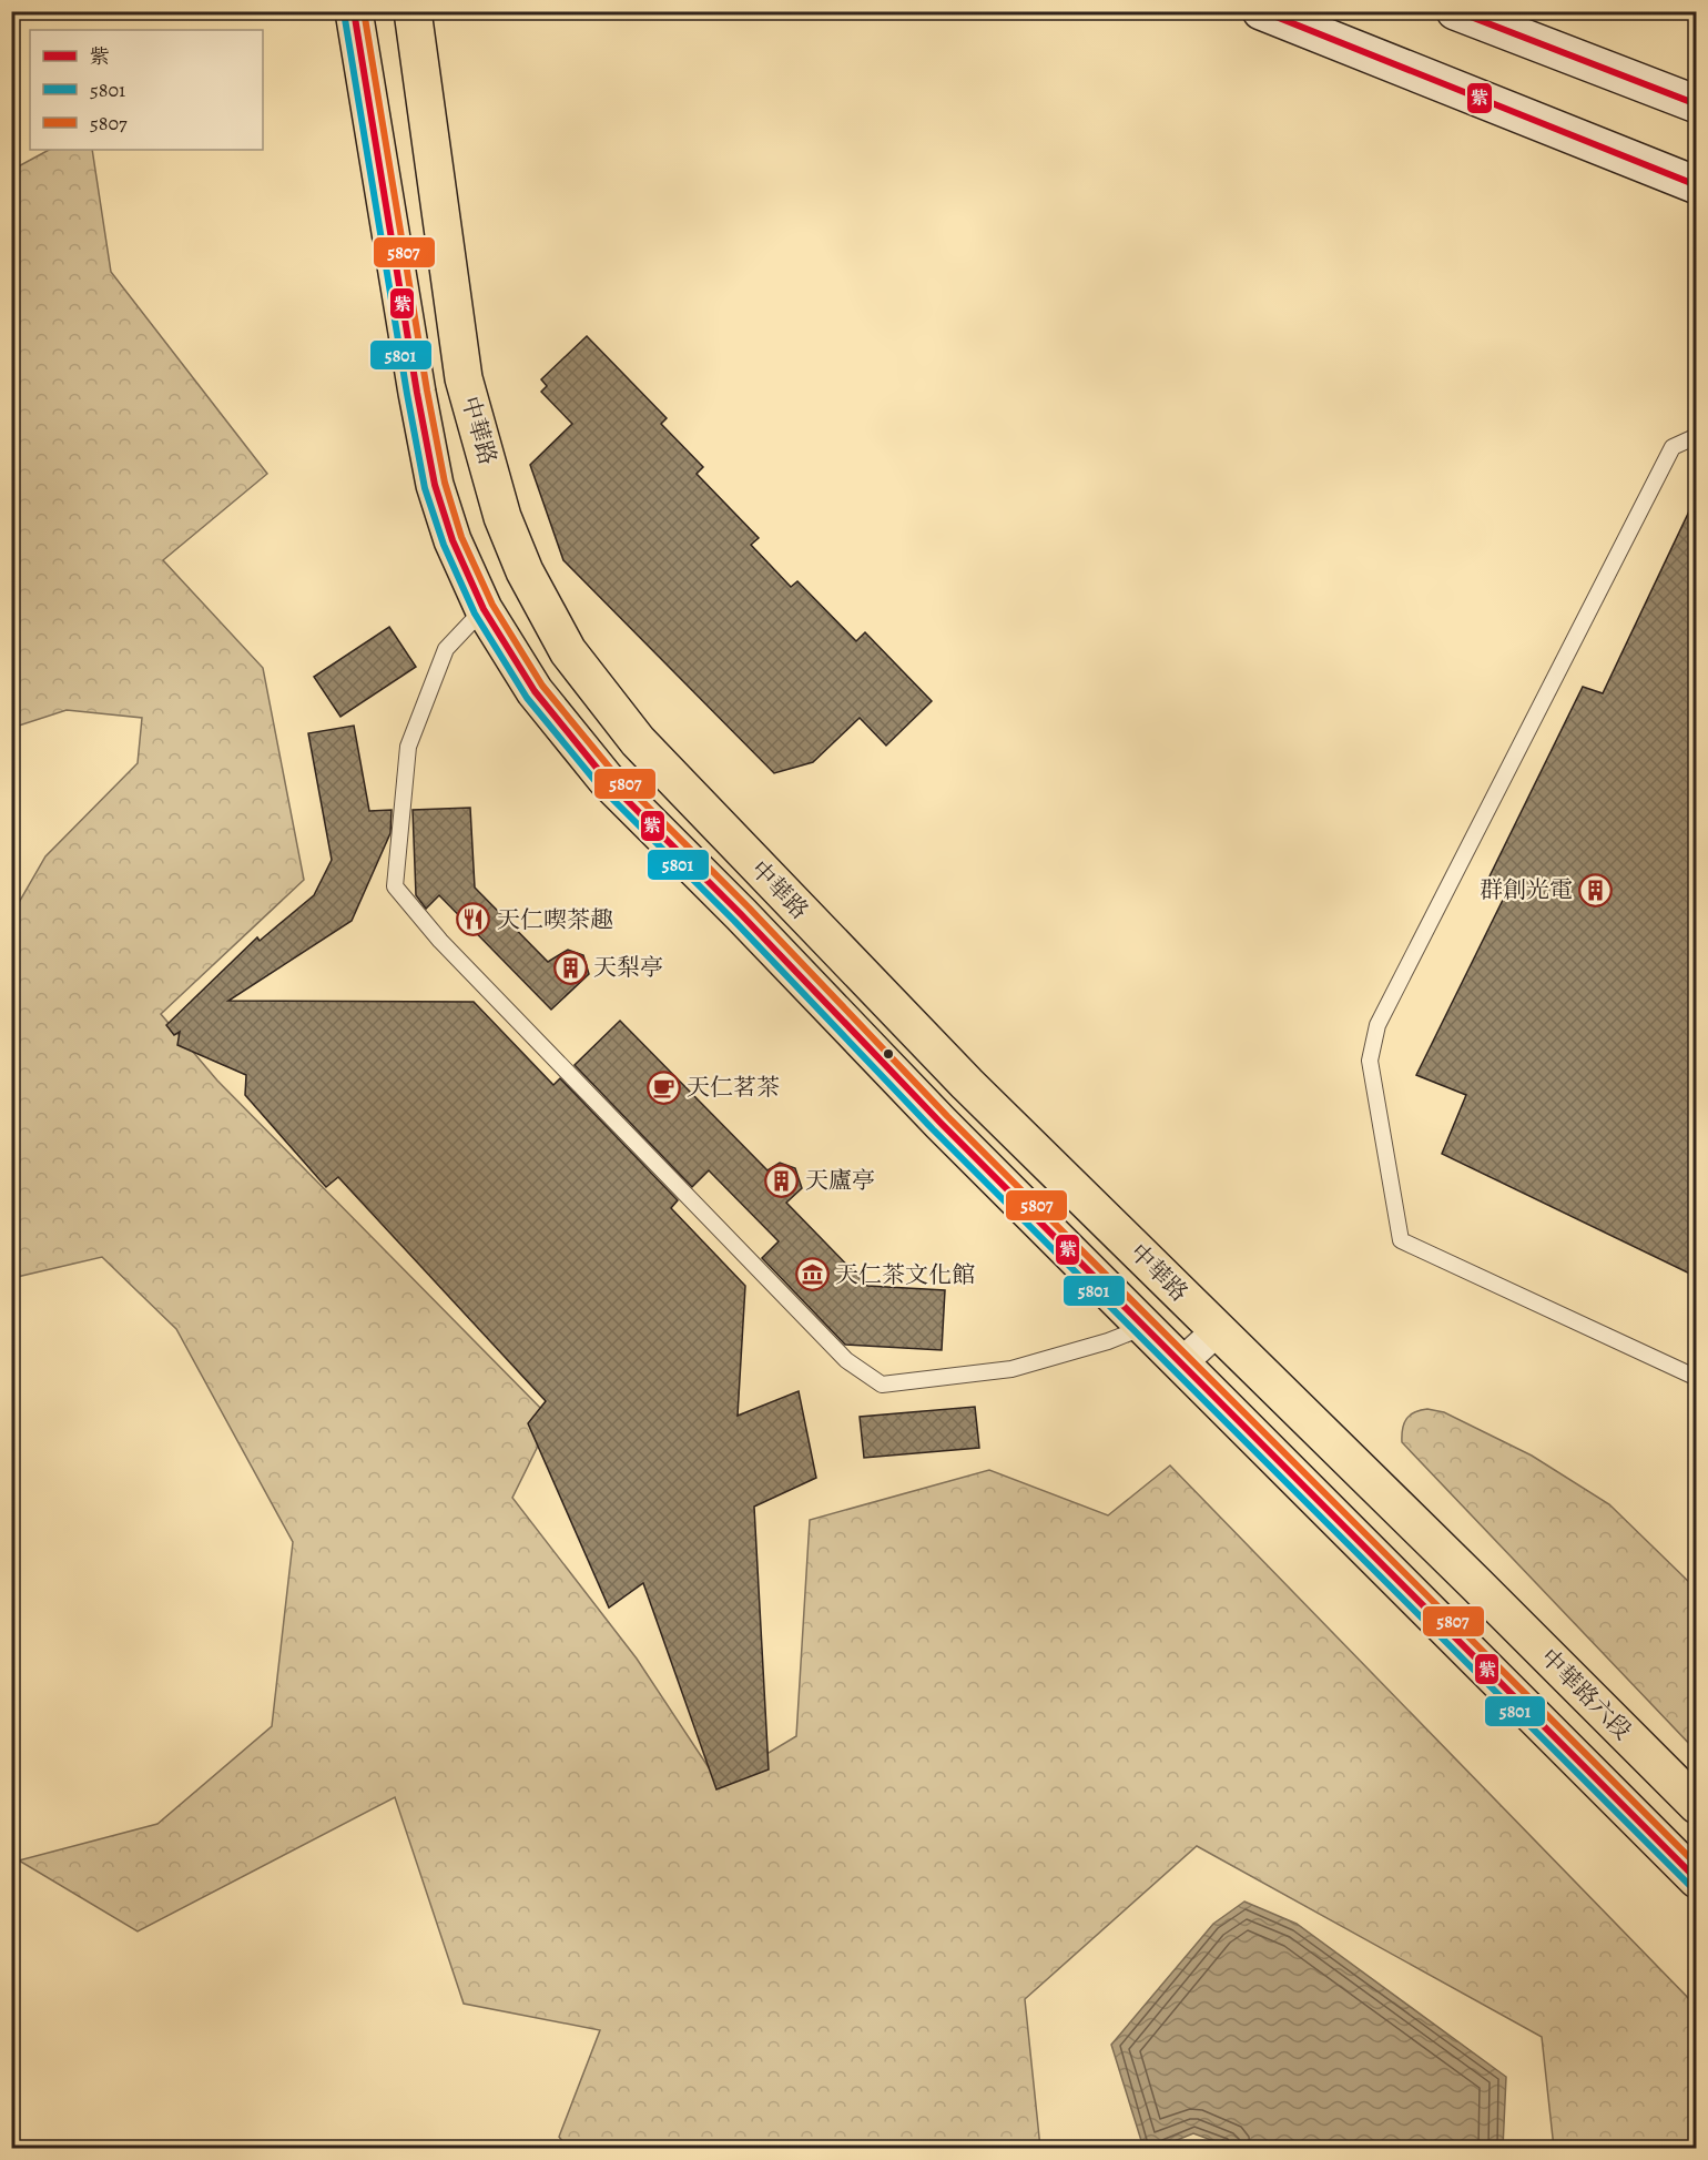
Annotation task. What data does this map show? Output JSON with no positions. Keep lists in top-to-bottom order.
{
  "streets": {
    "main road": ["中華路", "中華路六段"]
  },
  "crossings": [
    ["中華路", "中華路六段"]
  ],
  "places": {
    "building": ["群創光電", "天梨亭", "天廬亭"],
    "restaurant": ["天仁喫茶趣"],
    "cafe": ["天仁茗茶"],
    "museum": ["天仁茶文化館"]
  },
  "lines": ["transit line 紫", "transit line 5807", "transit line 5801"],
  "legend": ["紫", "5801", "5807"]
}
